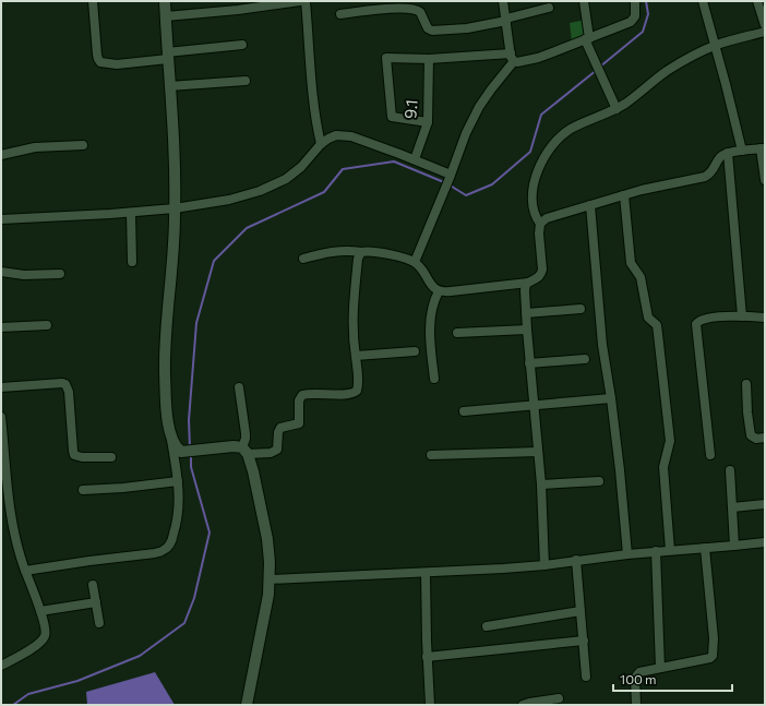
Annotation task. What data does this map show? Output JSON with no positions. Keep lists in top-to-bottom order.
{
  "streets": {
    "street": ["9.1"]
  },
  "scale_bar": "100 m"
}
